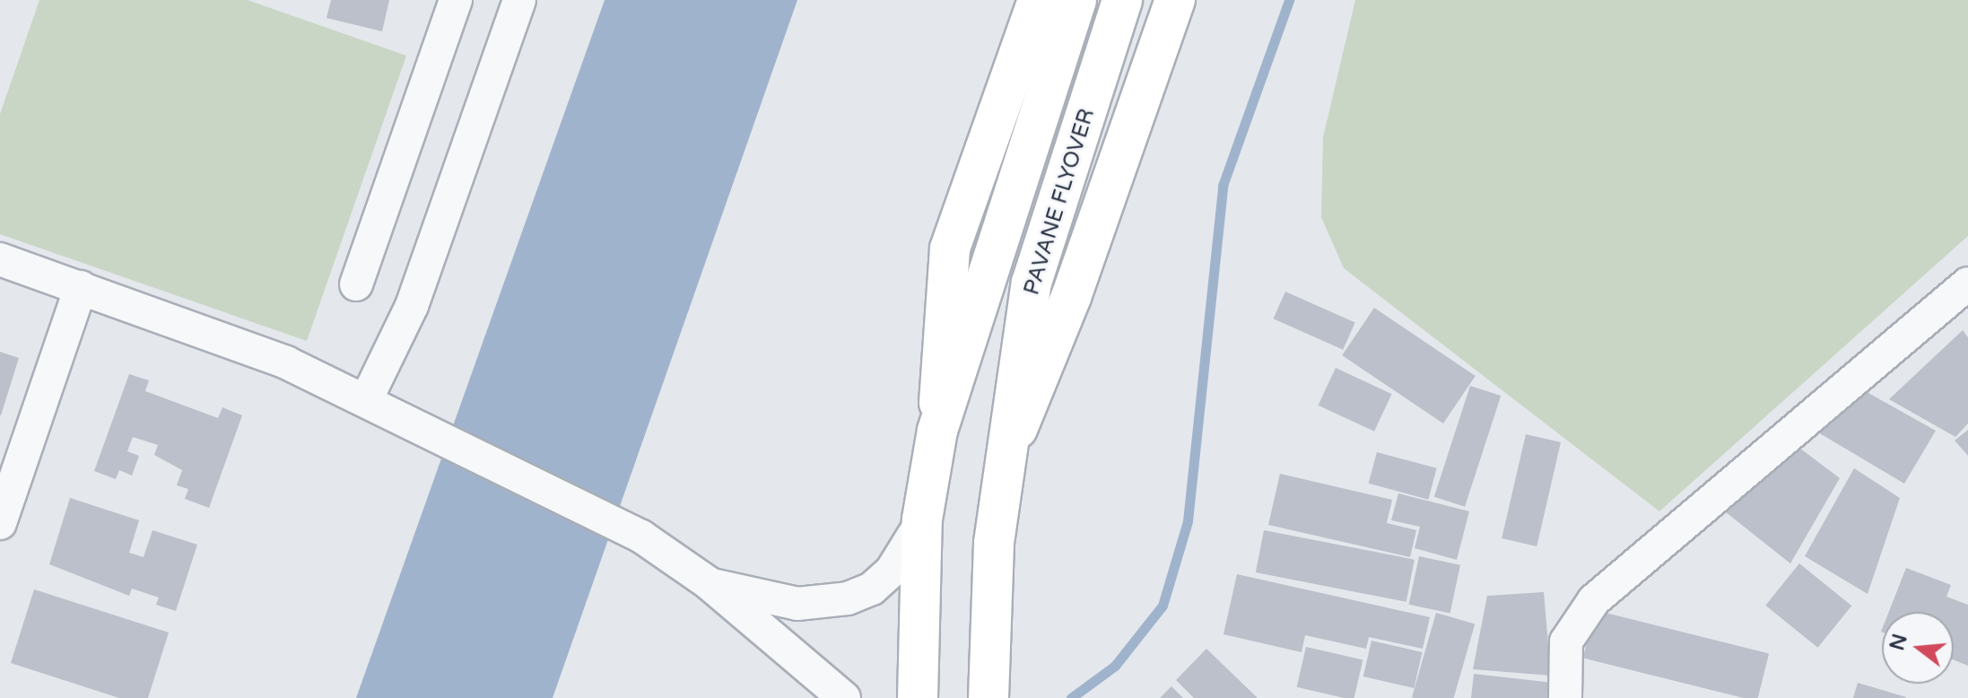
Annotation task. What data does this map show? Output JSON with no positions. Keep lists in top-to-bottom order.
{
  "streets": {
    "main road": ["PAVANE FLYOVER"]
  },
  "north": "left"
}
